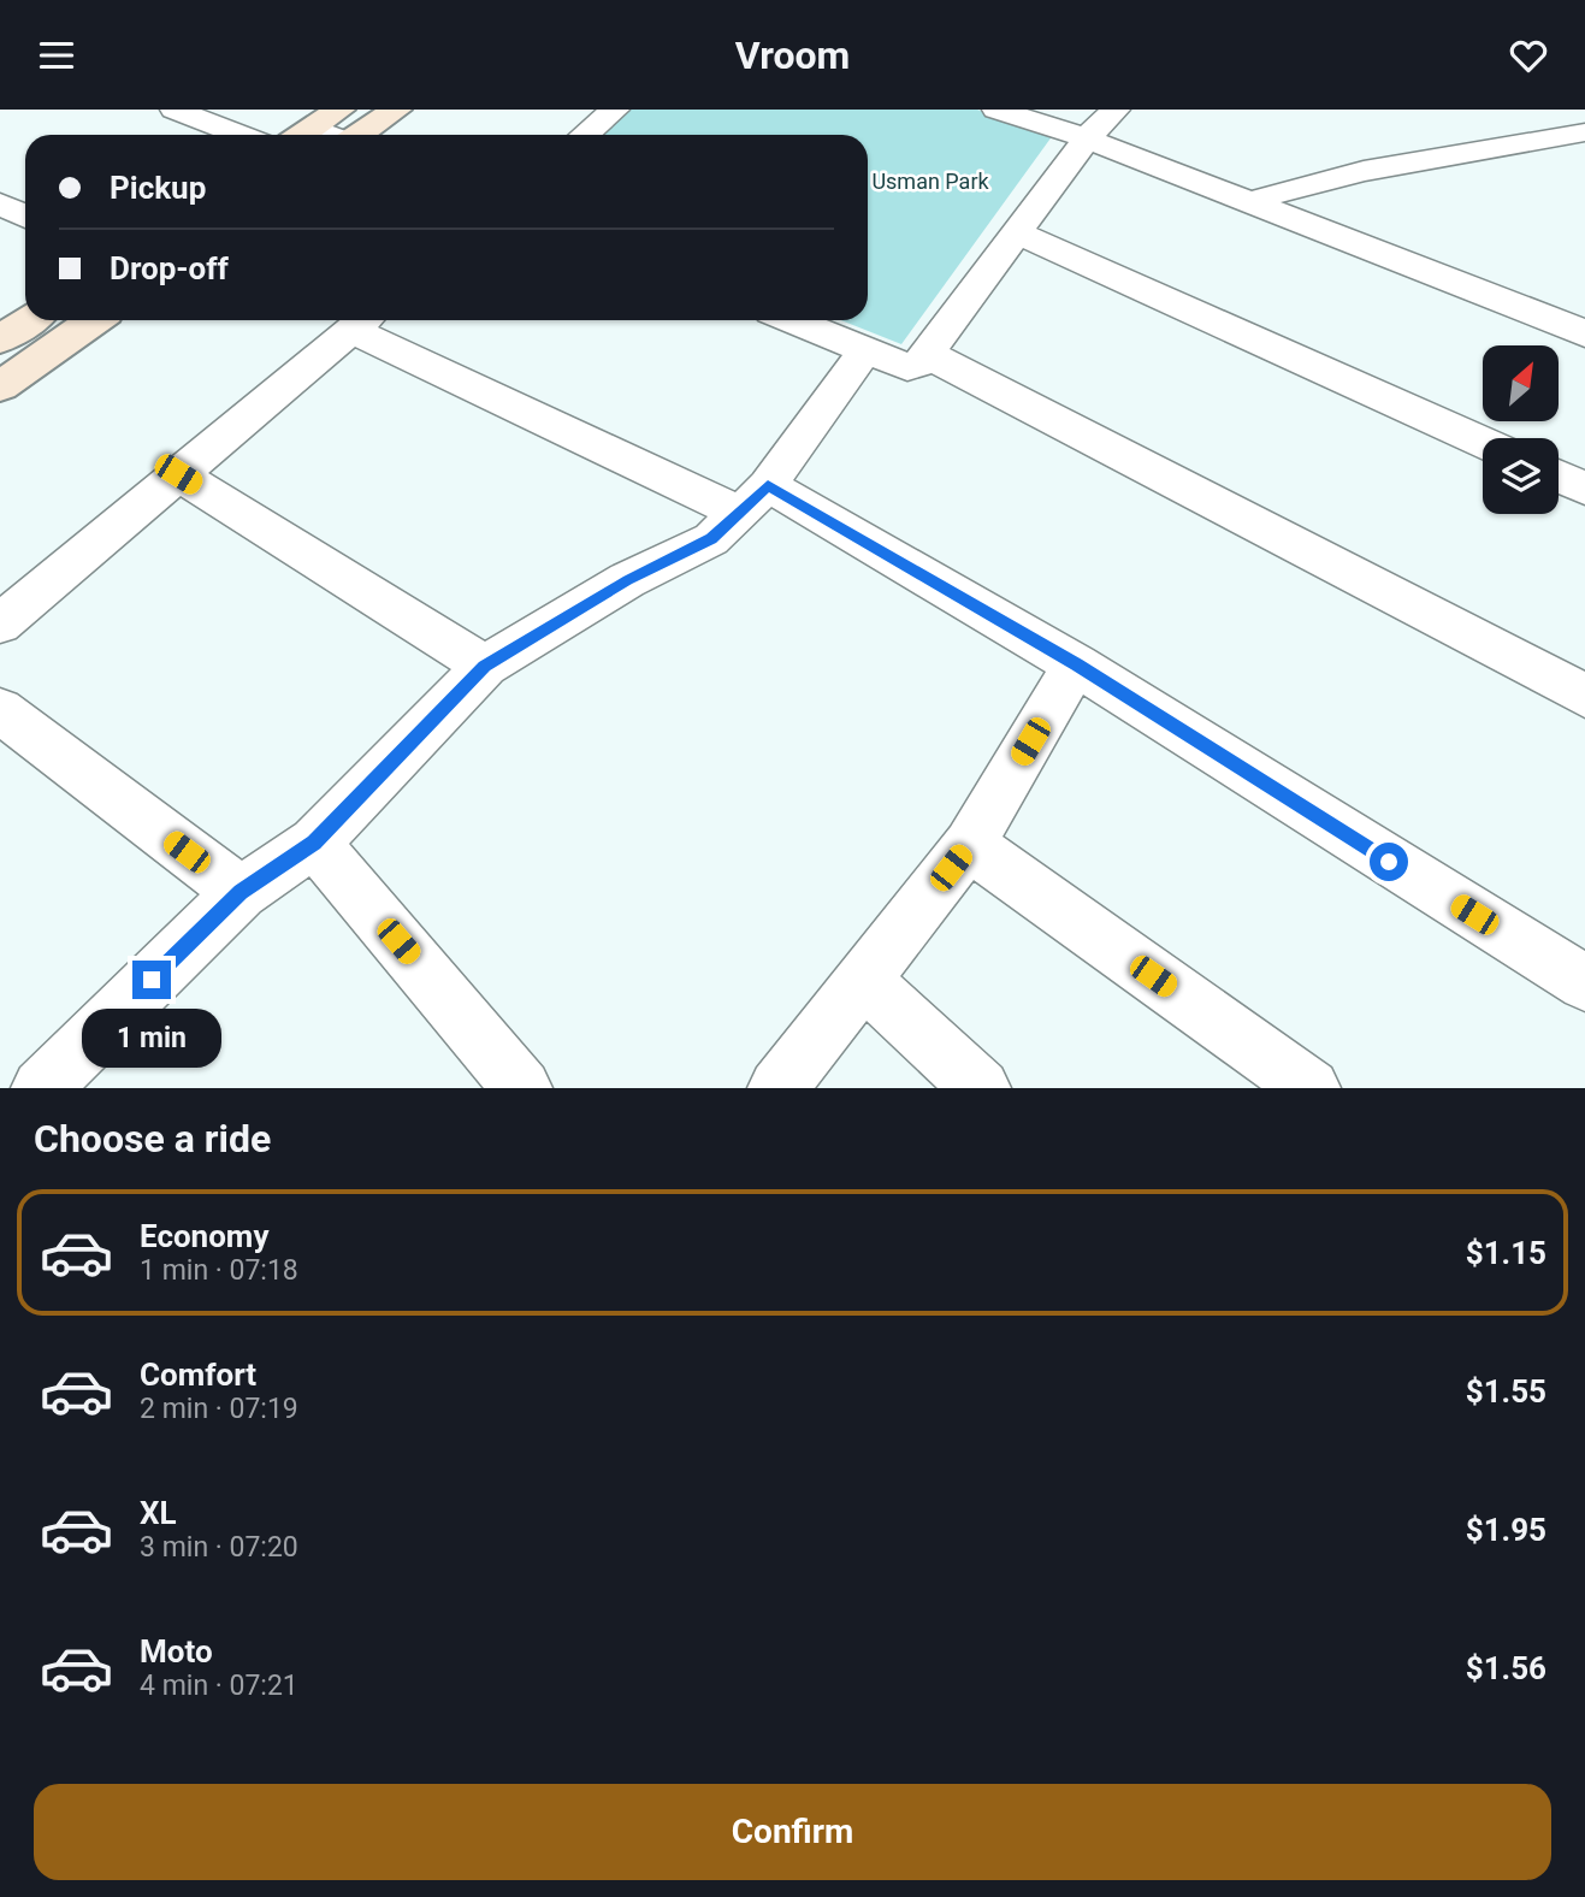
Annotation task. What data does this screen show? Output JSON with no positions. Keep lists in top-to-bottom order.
{
  "parks": ["Usman Park"],
  "north": "top right",
  "page": {
    "header": "Vroom",
    "banner": ["Pickup", "Drop-off"],
    "bubble": "1 min",
    "heading": "Choose a ride",
    "list": [
      {
        "name": "Economy",
        "note": "1 min · 07:18",
        "value": "$1.15"
      },
      {
        "name": "Comfort",
        "note": "2 min · 07:19",
        "value": "$1.55"
      },
      {
        "name": "XL",
        "note": "3 min · 07:20",
        "value": "$1.95"
      },
      {
        "name": "Moto",
        "note": "4 min · 07:21",
        "value": "$1.56"
      }
    ],
    "buttons": "Confirm"
  }
}
